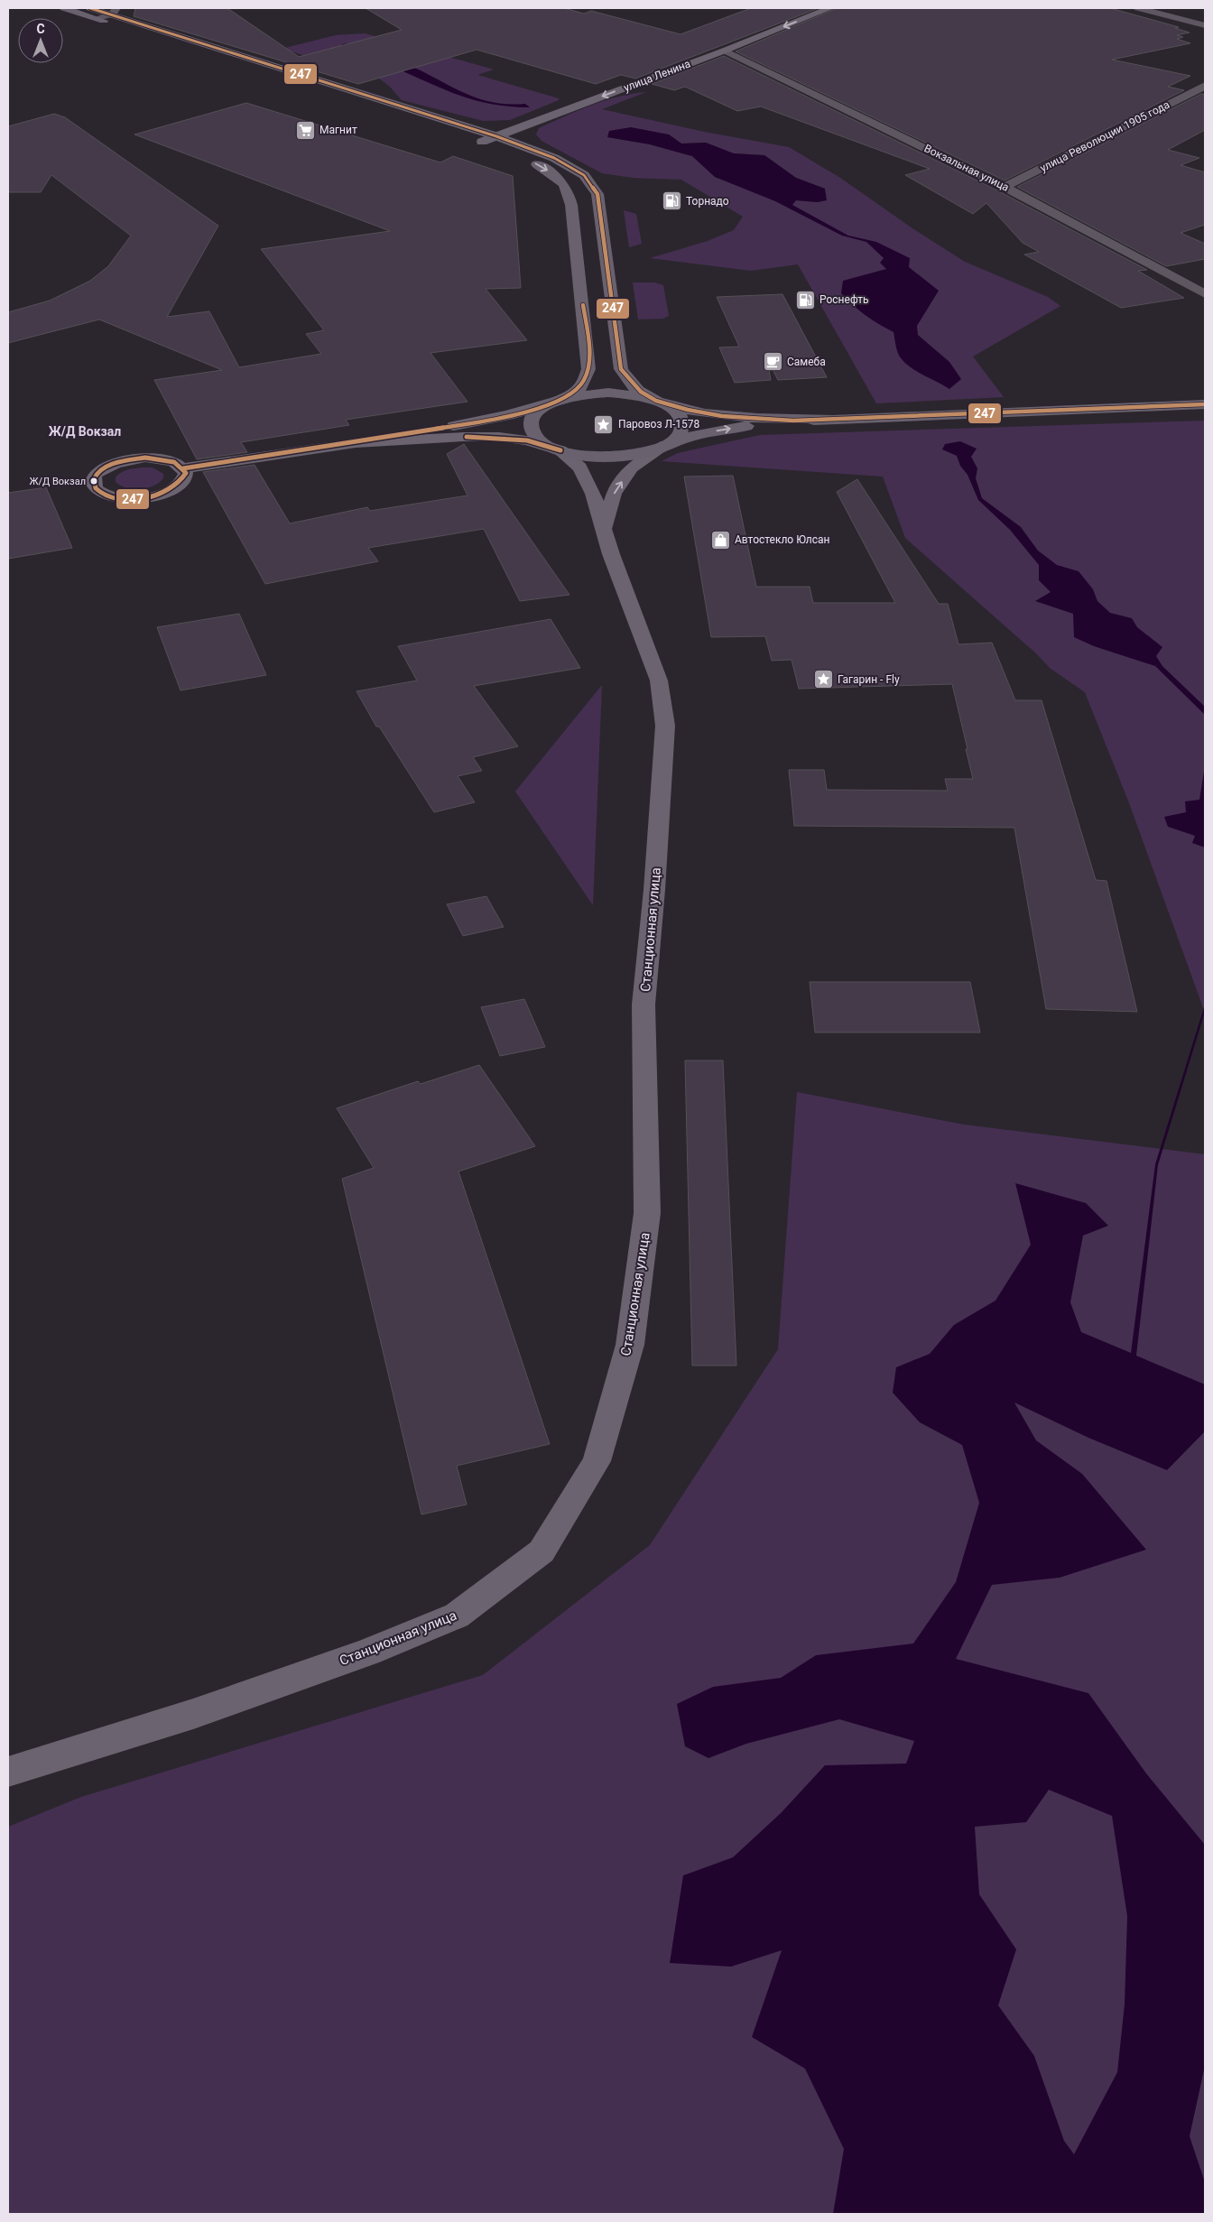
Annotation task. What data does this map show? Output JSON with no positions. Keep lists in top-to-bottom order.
{
  "streets": {
    "street": [
      "улица Ленина",
      "улица Революции 1905 года",
      "Вокзальная улица",
      "Станционная улица"
    ]
  },
  "crossings": [
    ["улица Ленина", "Вокзальная улица"],
    ["улица Революции 1905 года", "Вокзальная улица"]
  ],
  "one_way": ["улица Ленина"],
  "districts": ["Ж/Д Вокзал"],
  "places": {
    "supermarket": ["Магнит"],
    "fuel station": ["Торнадо", "Роснефть"],
    "cafe": ["Самеба"],
    "place": ["Паровоз Л-1578", "Гагарин - Fly"],
    "other": ["Ж/Д Вокзал"],
    "shop": ["Автостекло Юлсан"]
  },
  "lines": ["transit line 247"],
  "north": "top"
}
